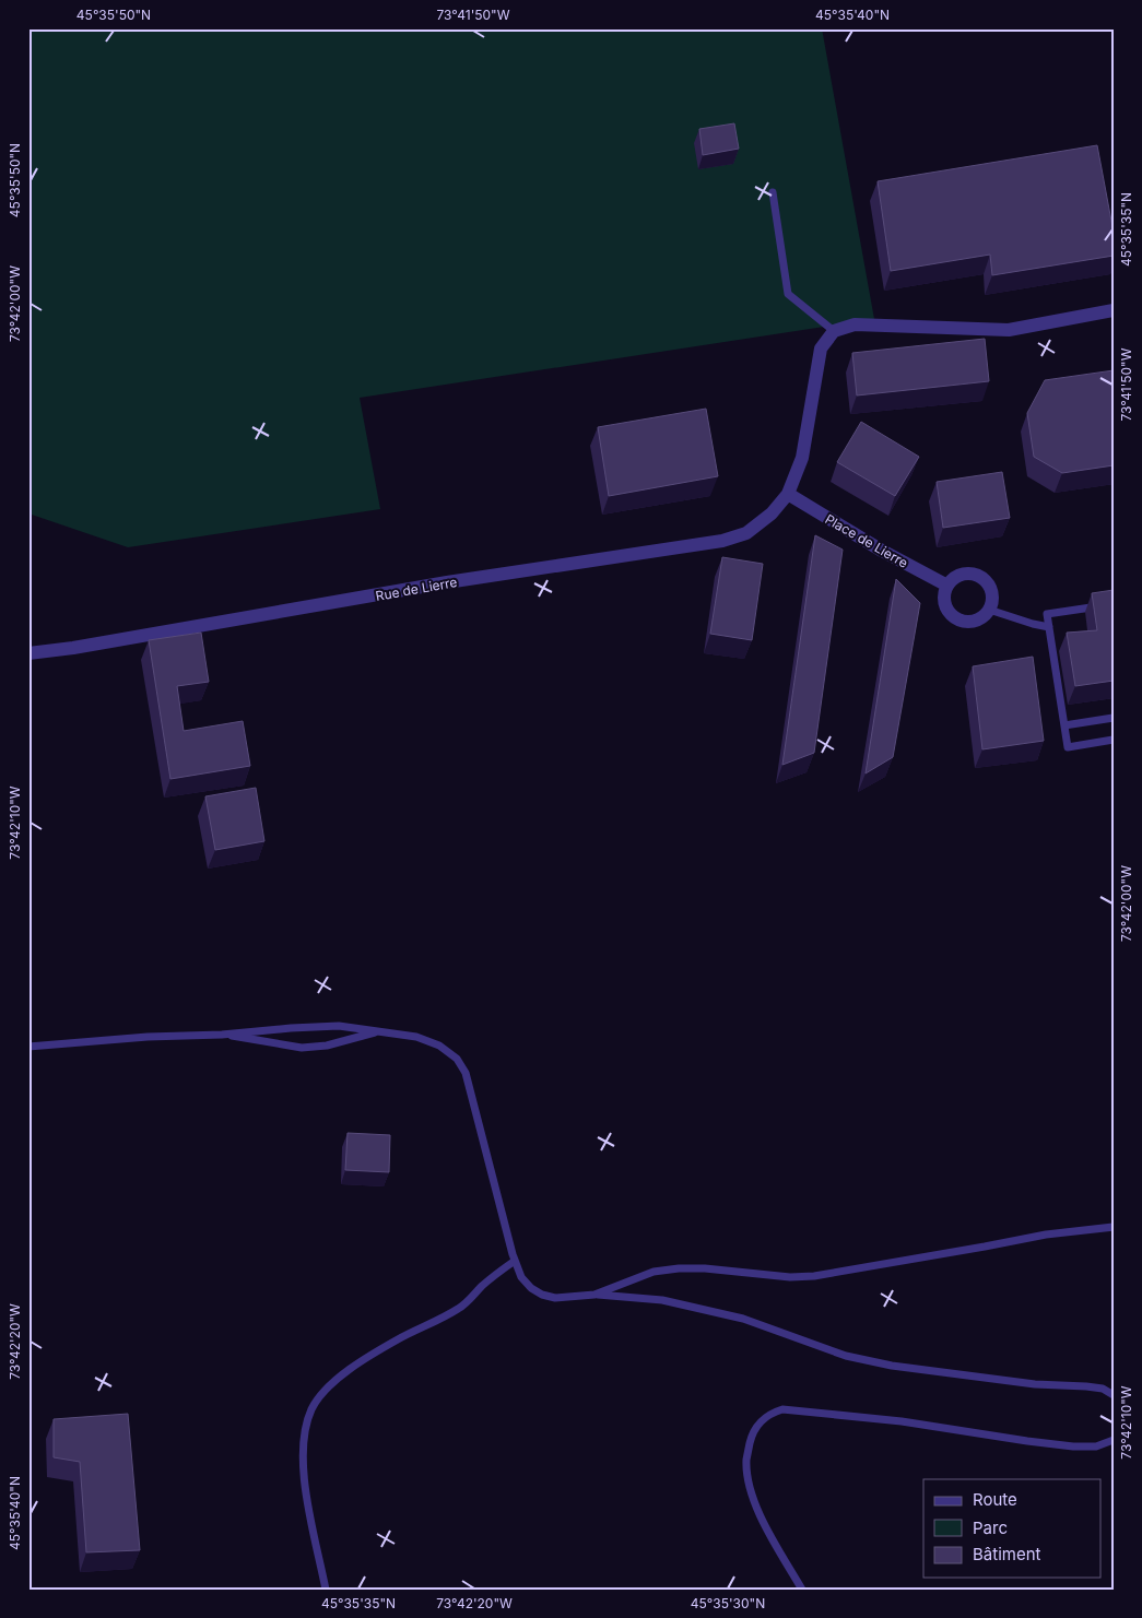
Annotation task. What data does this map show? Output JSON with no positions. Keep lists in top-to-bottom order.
{
  "streets": {
    "street": ["Place de Lierre", "Rue de Lierre"]
  },
  "crossings": [
    ["Place de Lierre", "Rue de Lierre"]
  ],
  "legend": ["Route", "Parc", "Bâtiment"],
  "coordinates": [
    "45°35'50\"N",
    "73°41'50\"W",
    "45°35'40\"N",
    "45°35'35\"N",
    "73°42'00\"W",
    "73°42'10\"W",
    "73°42'20\"W",
    "45°35'30\"N"
  ]
}
